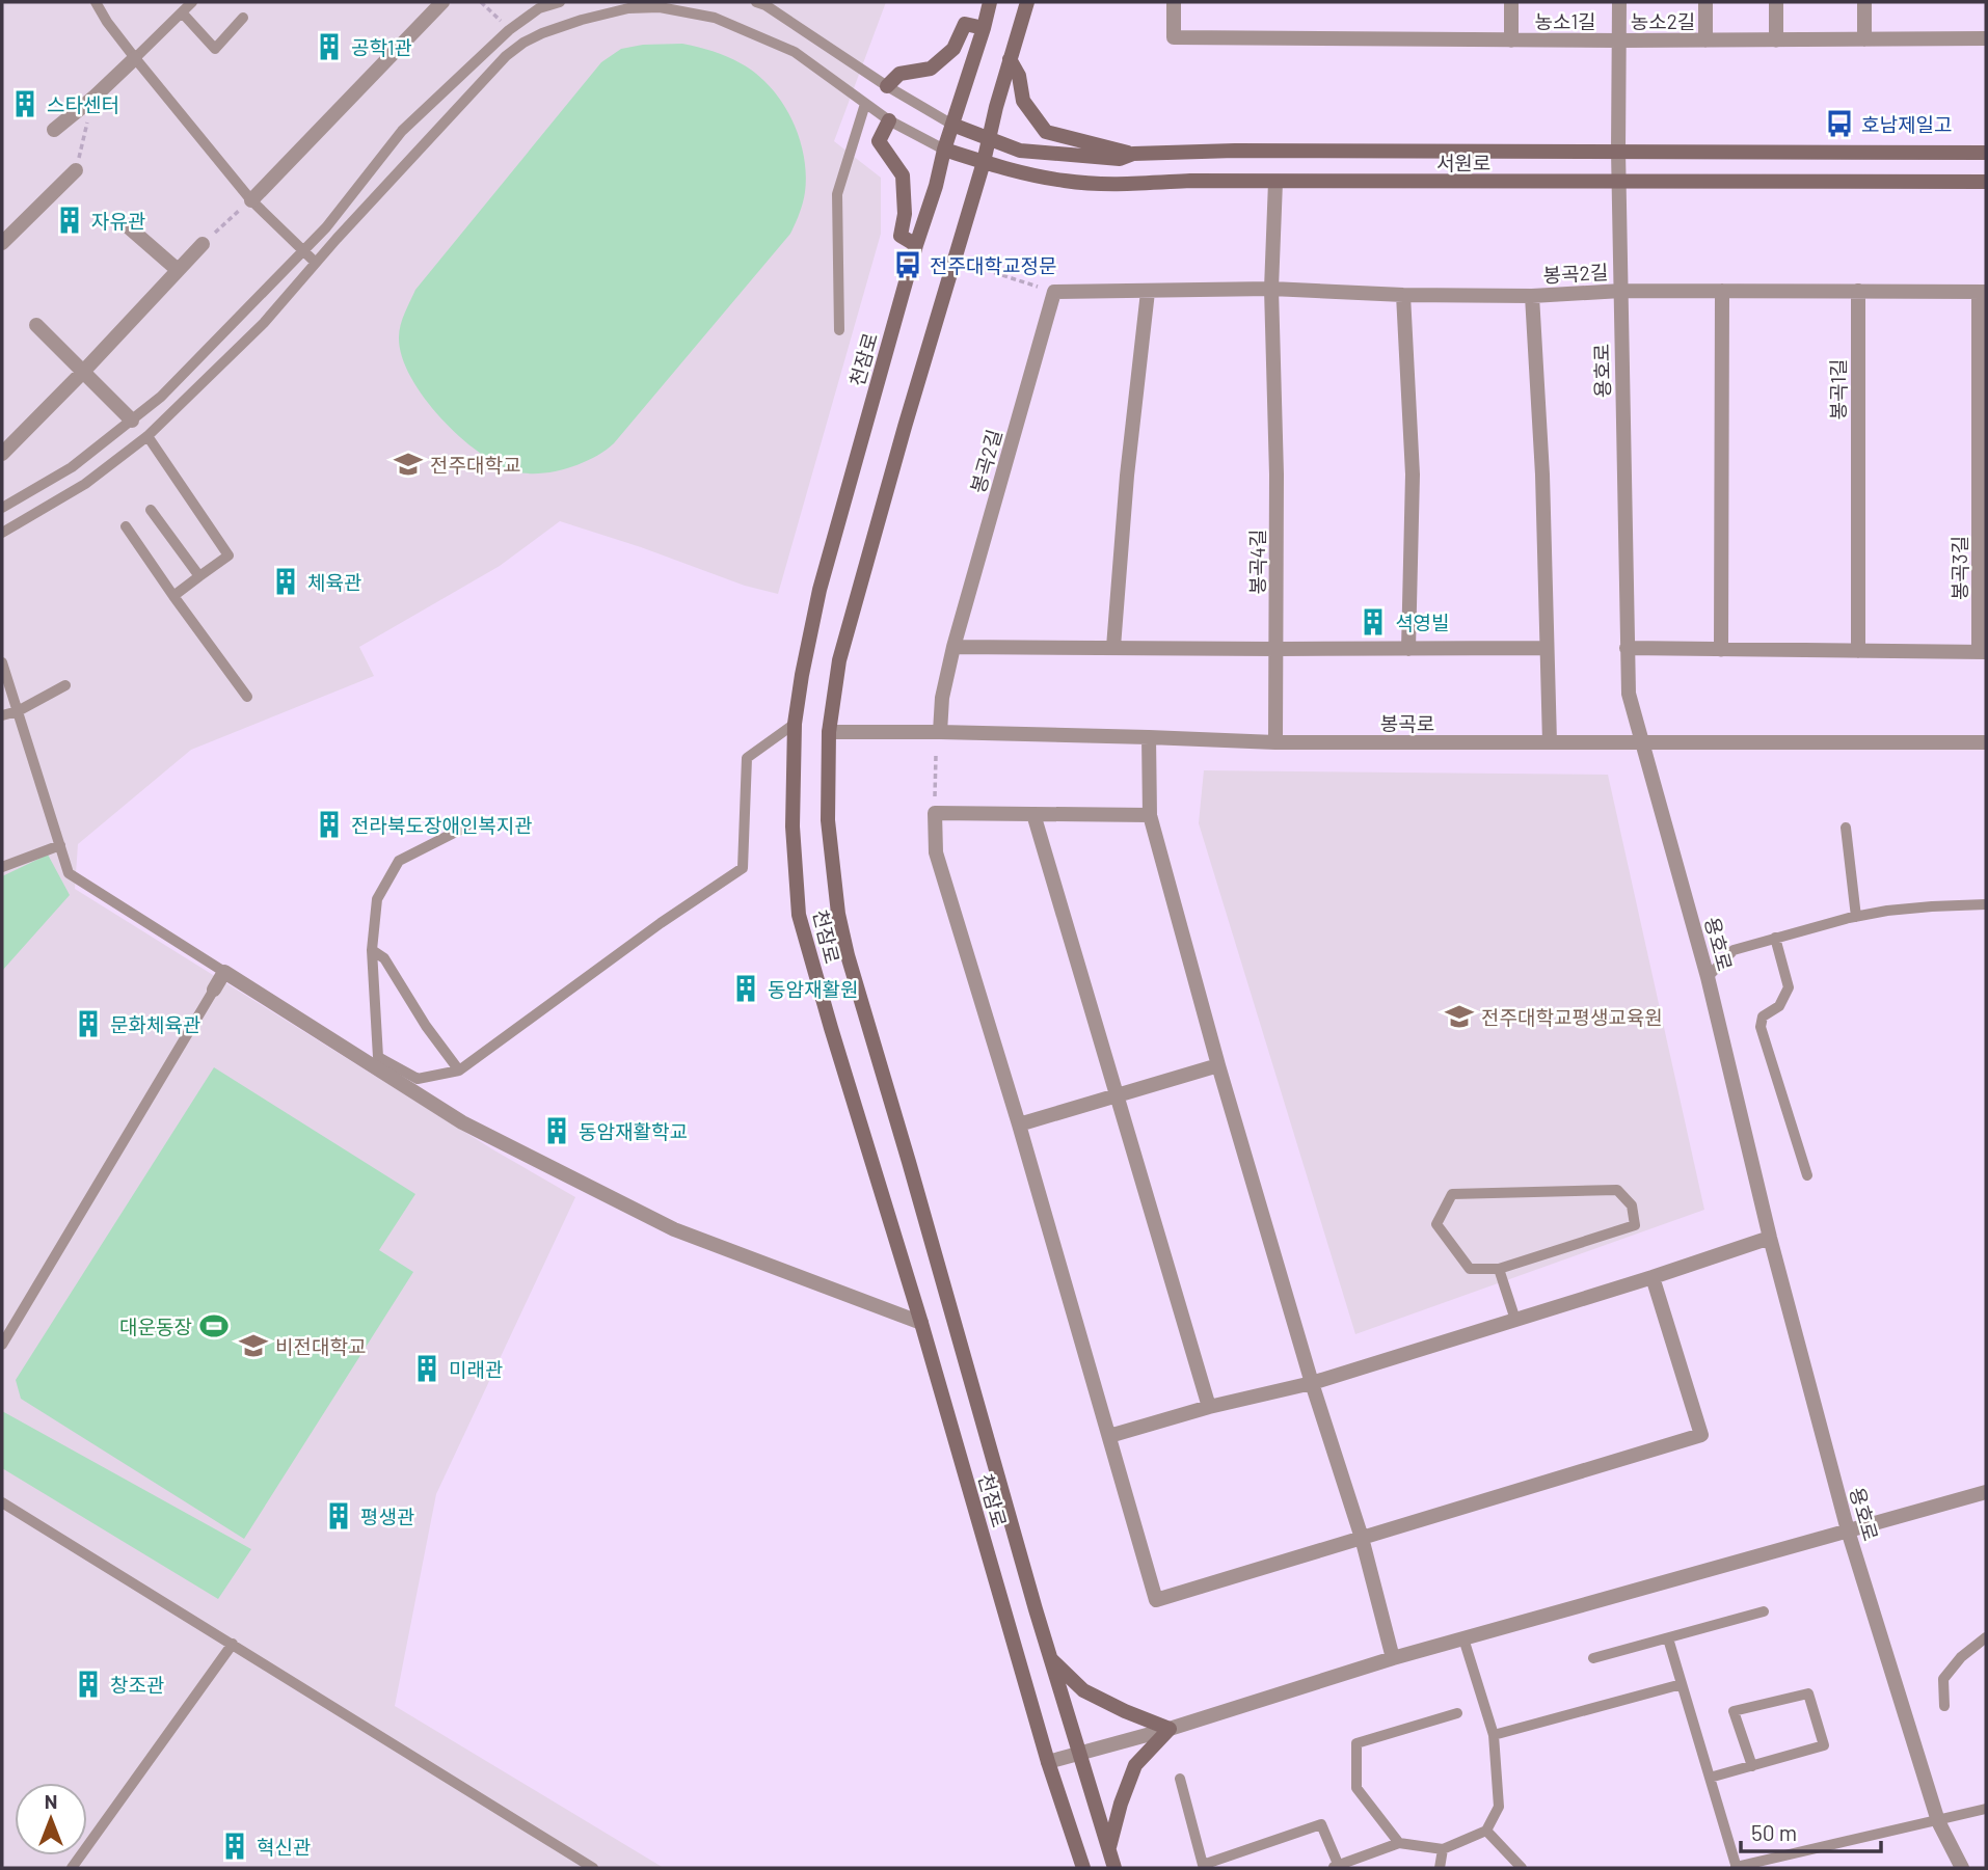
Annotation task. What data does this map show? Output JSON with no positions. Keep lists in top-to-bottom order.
{
  "streets": {
    "street": [
      "농소1길",
      "농소2길",
      "서원로",
      "봉곡2길",
      "천잠로",
      "용호로",
      "봉곡1길",
      "봉곡4길",
      "봉곡3길",
      "봉곡로"
    ]
  },
  "crossings": [
    ["농소1길", "농소2길"],
    ["농소1길", "용호로"],
    ["농소2길", "용호로"],
    ["서원로", "천잠로"],
    ["서원로", "용호로"],
    ["봉곡2길", "용호로"],
    ["봉곡2길", "봉곡4길"],
    ["봉곡2길", "봉곡로"],
    ["천잠로", "봉곡로"],
    ["용호로", "봉곡3길"],
    ["용호로", "봉곡로"],
    ["봉곡1길", "봉곡3길"],
    ["봉곡4길", "봉곡로"]
  ],
  "places": {
    "building": [
      "공학1관",
      "스타센터",
      "자유관",
      "체육관",
      "셕영빌",
      "전라북도장애인복지관",
      "동암재활원",
      "문화체육관",
      "동암재활학교",
      "미래관",
      "평생관",
      "창조관",
      "혁신관"
    ],
    "bus stop": ["호남제일고", "전주대학교정문"],
    "school or university": ["전주대학교", "전주대학교평생교육원", "비전대학교"],
    "sports": ["대운동장"]
  },
  "scale_bar": "50 m",
  "north": "top"
}
